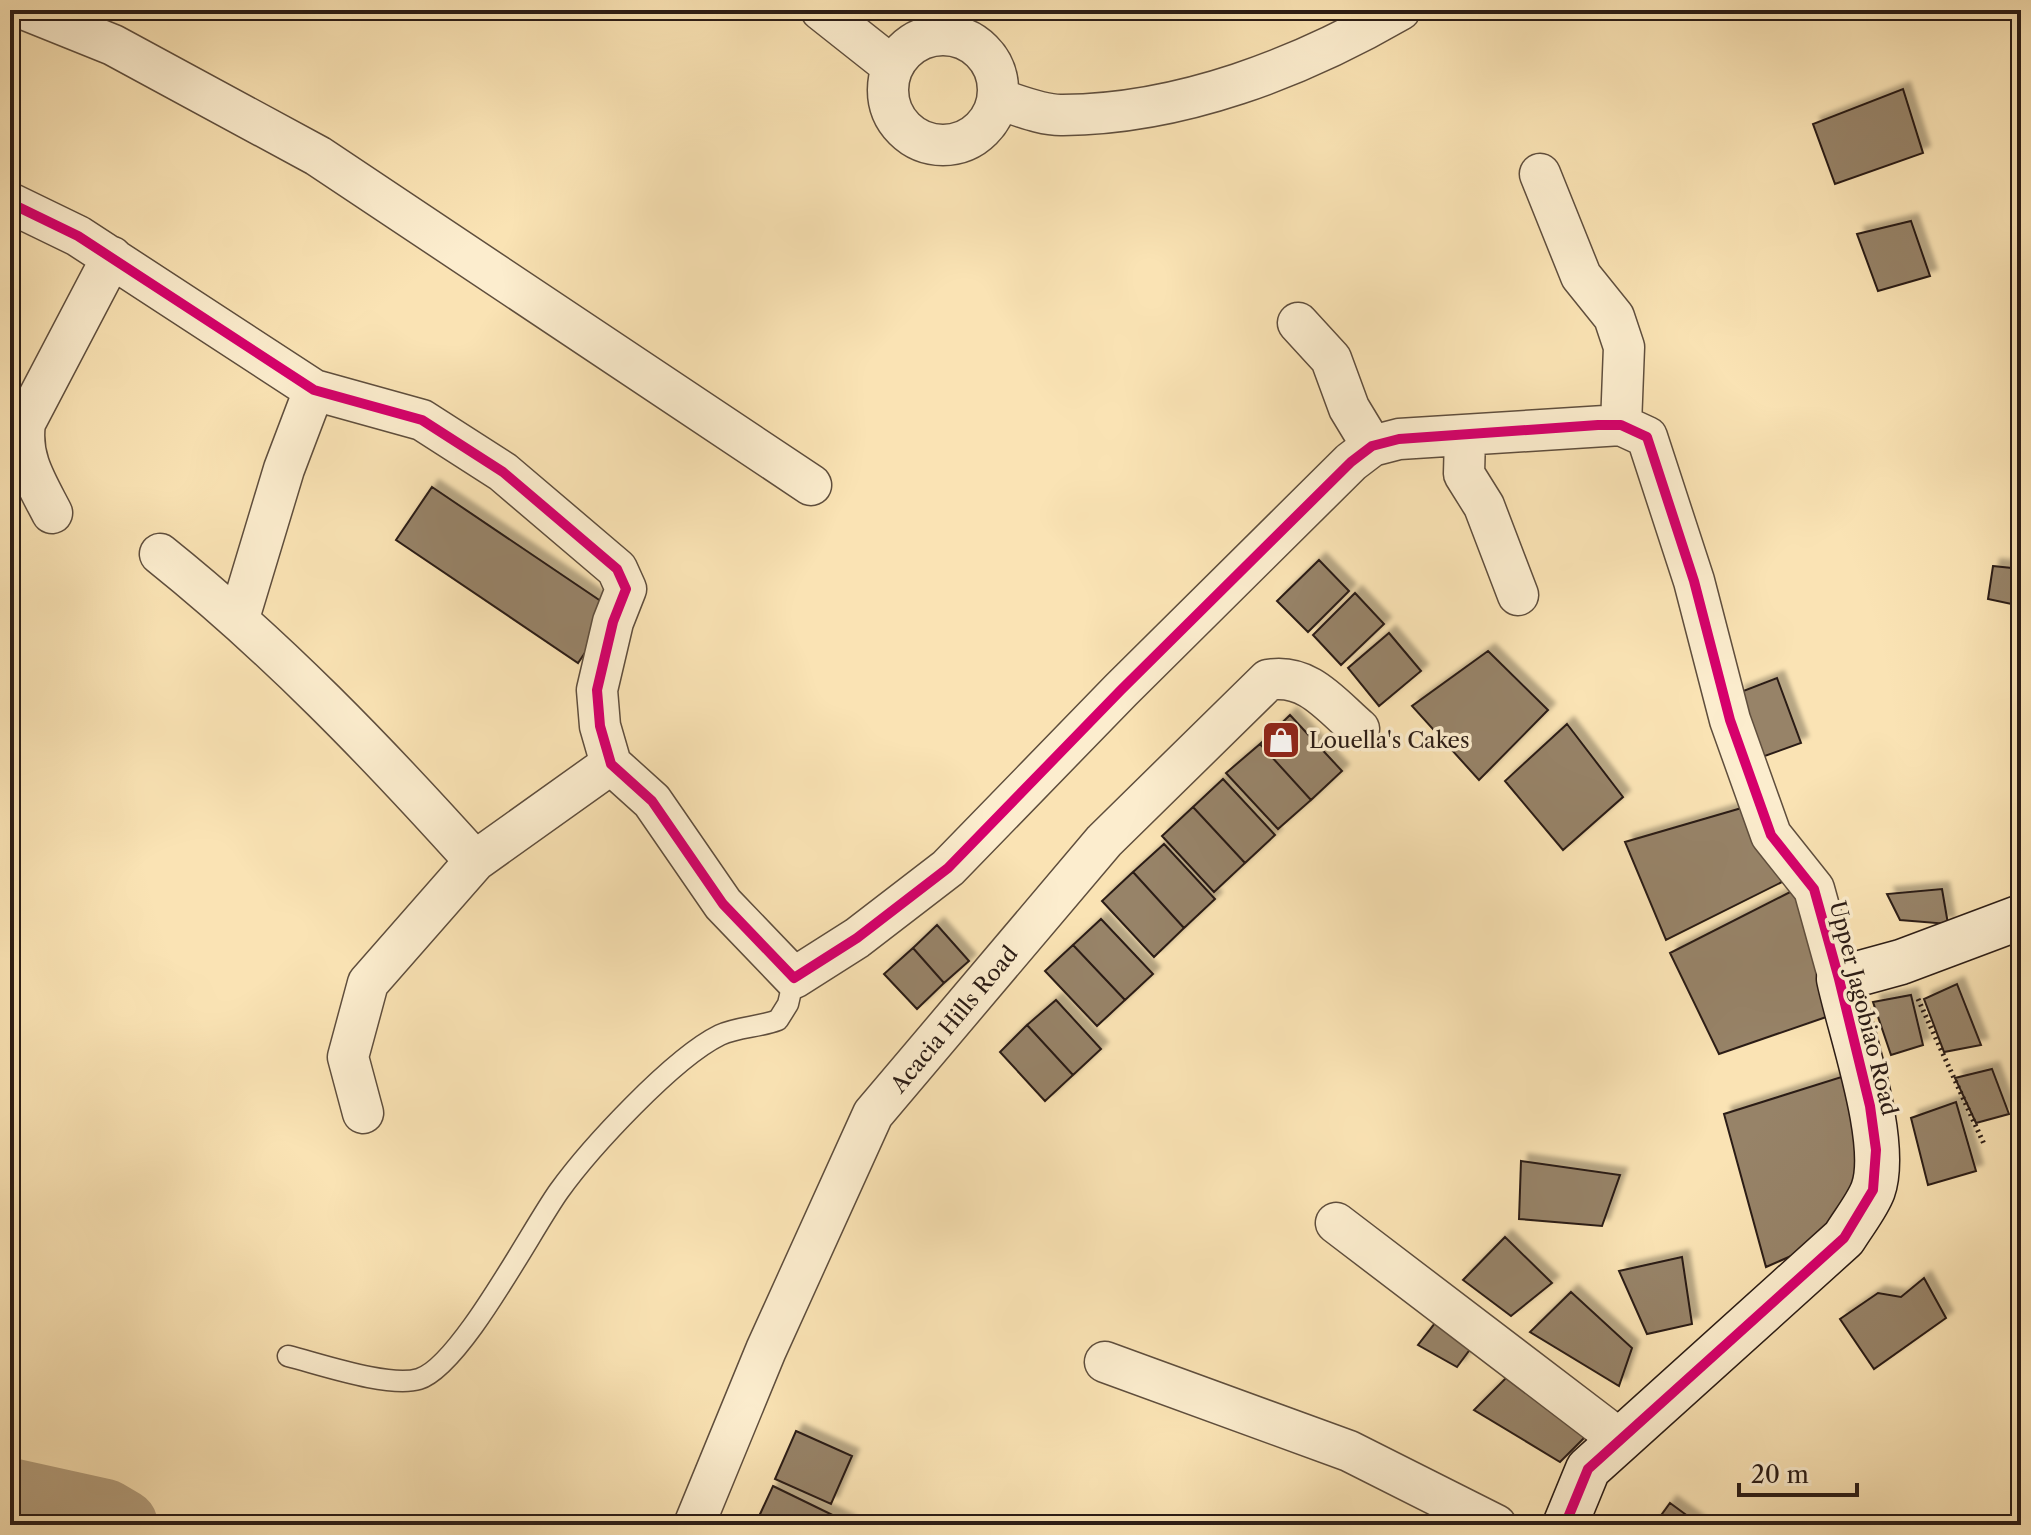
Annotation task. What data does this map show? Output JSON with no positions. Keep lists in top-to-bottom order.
{
  "streets": {
    "street": ["Upper Jagobiao Road", "Acacia Hills Road"]
  },
  "places": {
    "shop": ["Louella's Cakes"]
  },
  "scale_bar": "20 m"
}
